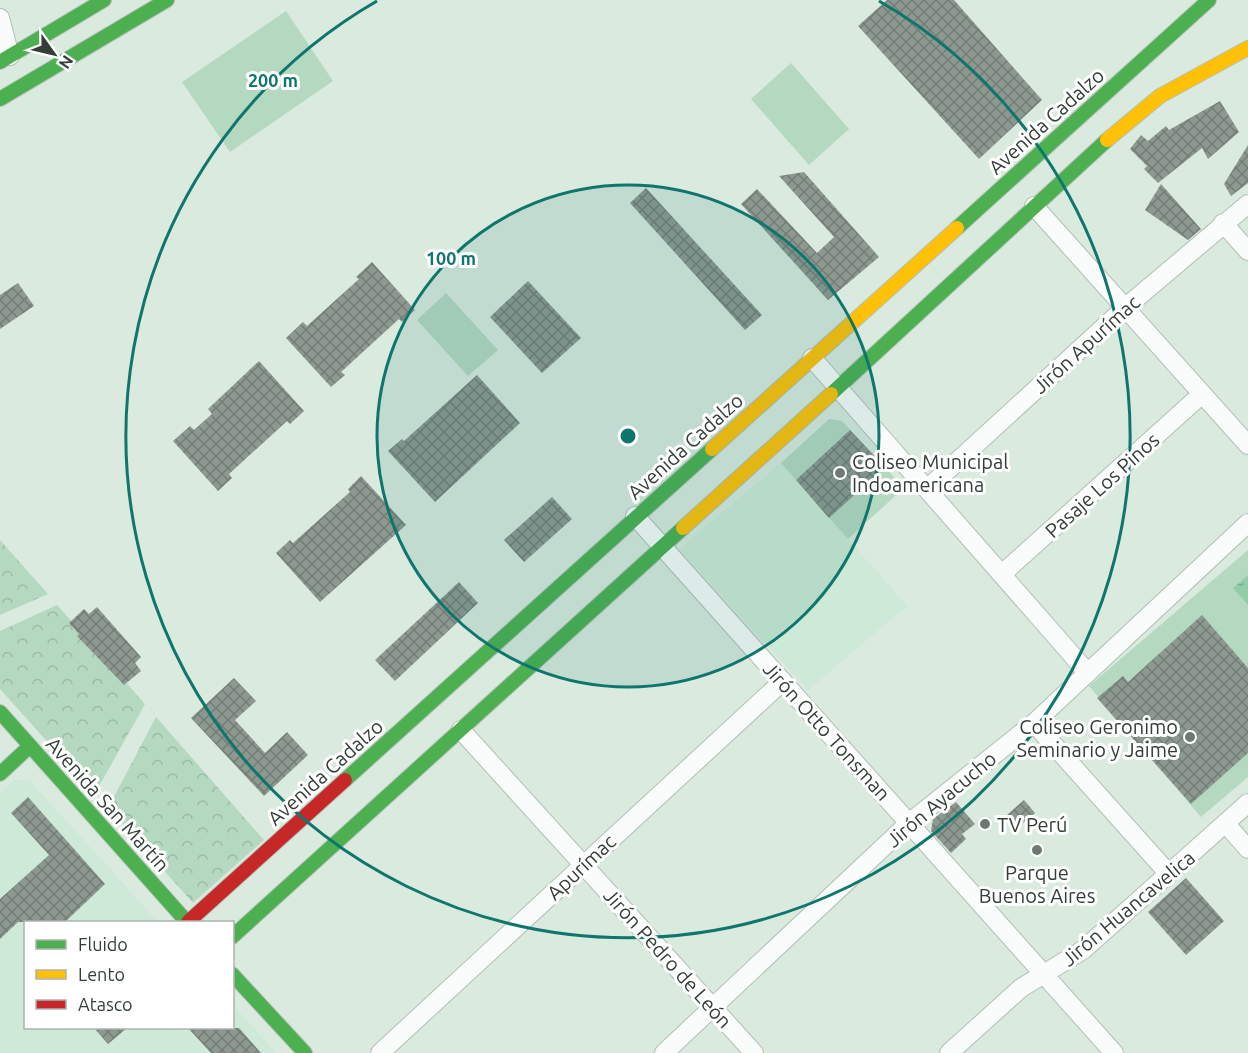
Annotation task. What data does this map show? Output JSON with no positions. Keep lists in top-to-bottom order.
{
  "streets": {
    "street": [
      "Avenida Cadalzo",
      "Jirón Apurímac",
      "Pasaje Los Pinos",
      "Jirón Otto Tonsman",
      "Jirón Ayacucho",
      "Avenida San Martín",
      "Apurímac",
      "Jirón Huancavelica",
      "Jirón Pedro de León"
    ]
  },
  "crossings": [
    ["Avenida Cadalzo", "Jirón Otto Tonsman"],
    ["Jirón Otto Tonsman", "Jirón Ayacucho"],
    ["Jirón Otto Tonsman", "Apurímac"],
    ["Jirón Otto Tonsman", "Jirón Huancavelica"],
    ["Jirón Ayacucho", "Jirón Pedro de León"],
    ["Apurímac", "Jirón Pedro de León"]
  ],
  "places": [
    "Coliseo Municipal Indoamericana",
    "Coliseo Geronimo Seminario y Jaime",
    "TV Perú",
    "Parque Buenos Aires"
  ],
  "legend": ["Fluido", "Lento", "Atasco"],
  "north": "bottom right",
  "rings": ["200 m", "100 m"]
}
